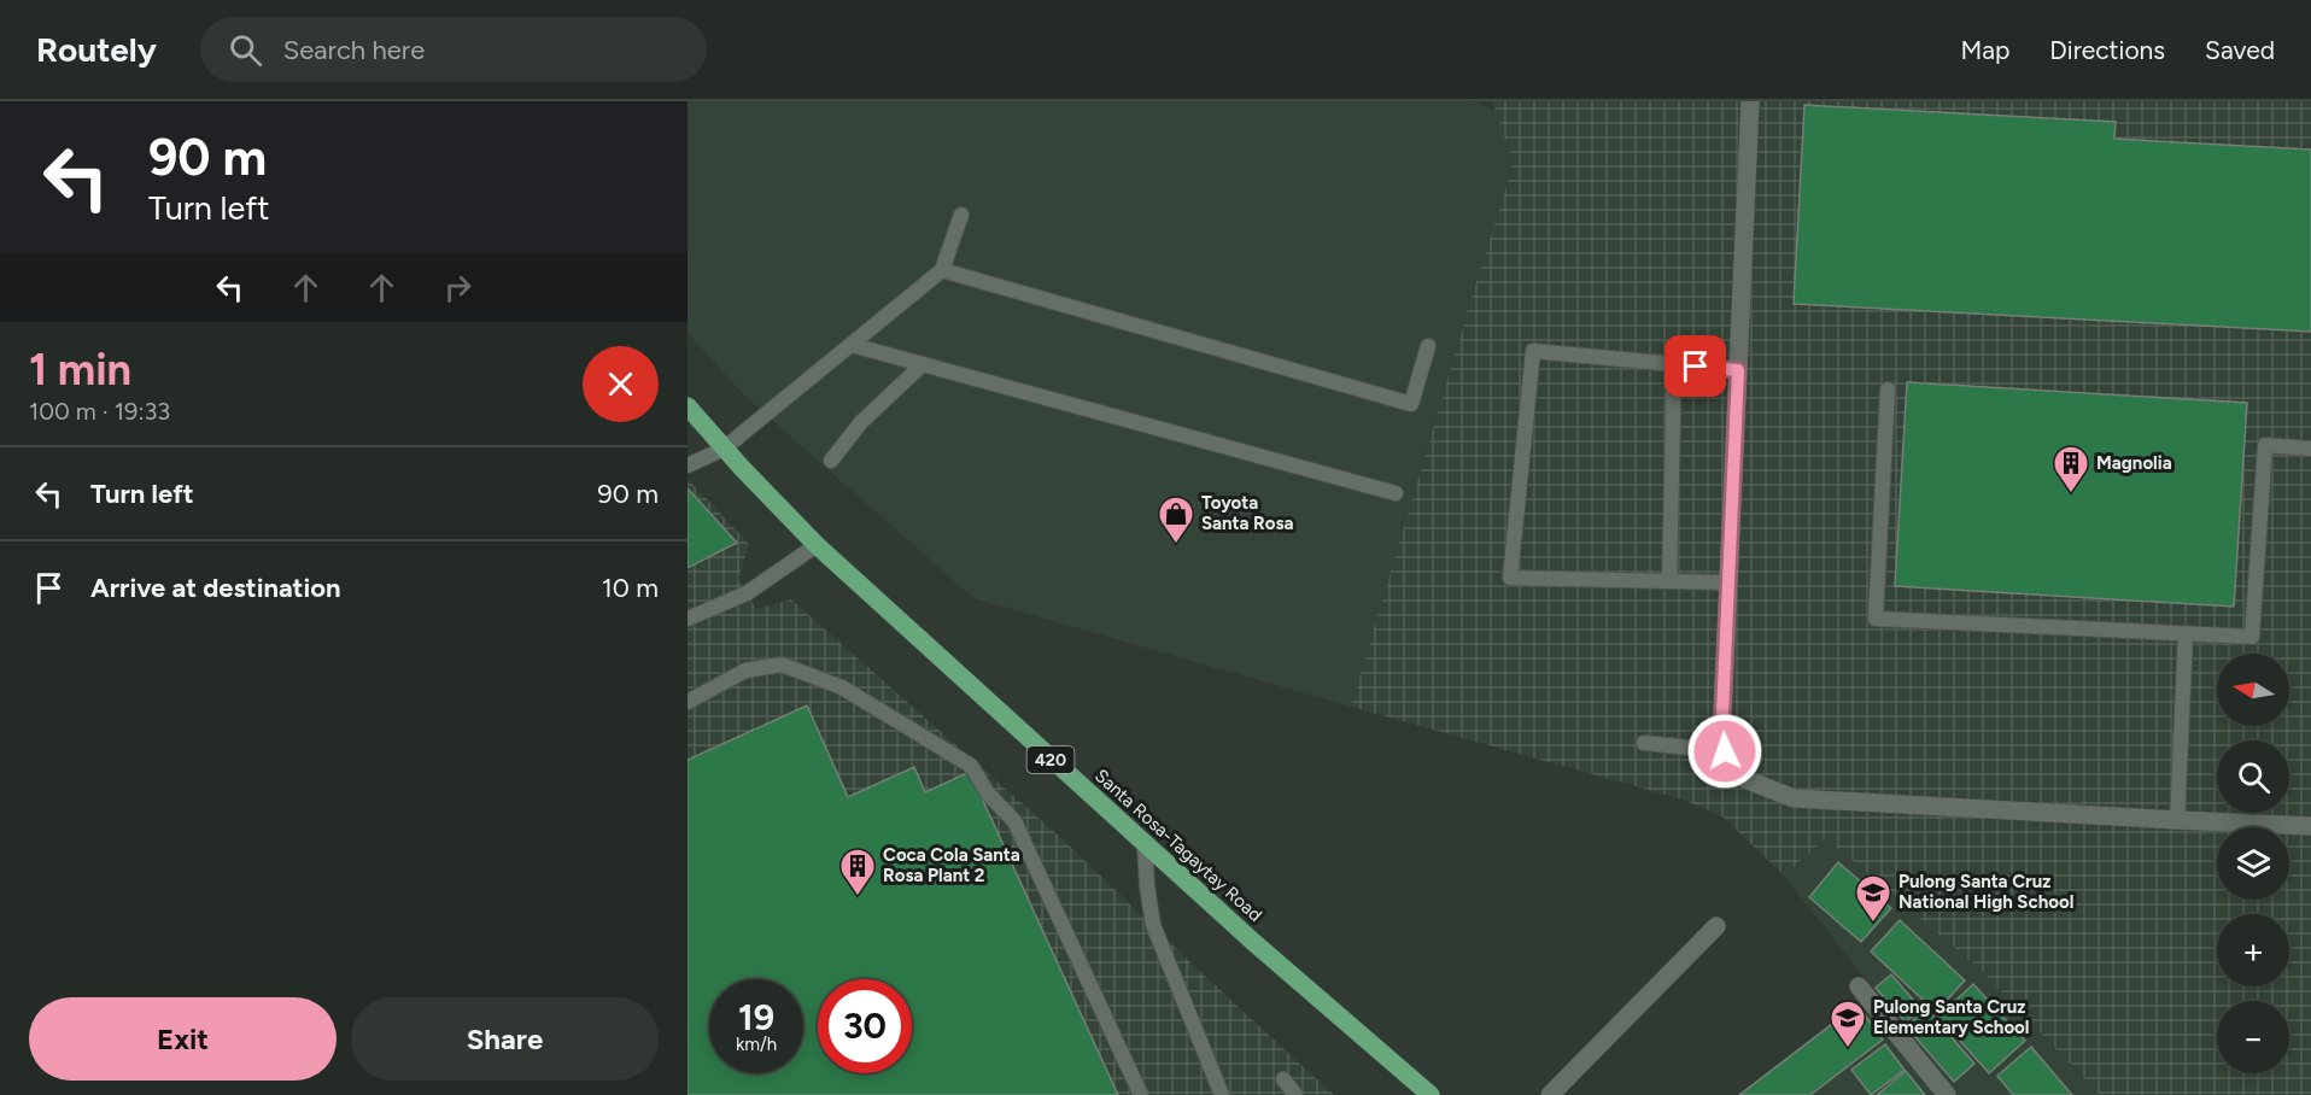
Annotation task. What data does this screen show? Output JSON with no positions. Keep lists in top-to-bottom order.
{
  "streets": {
    "main road": ["420", "Santa Rosa-Tagaytay Road"]
  },
  "places": {
    "building": ["Magnolia", "Coca Cola Santa Rosa Plant 2"],
    "shop": ["Toyota Santa Rosa"],
    "school or university": ["Pulong Santa Cruz National High School", "Pulong Santa Cruz Elementary School"]
  },
  "north": "left",
  "page": {
    "header": "Routely",
    "search": "Search here",
    "nav": ["Map", "Directions", "Saved"],
    "turn": ["90 m", "Turn left"],
    "heading": ["1 min", "100 m · 19:33"],
    "list": [
      {
        "name": "Turn left",
        "value": "90 m"
      },
      {
        "name": "Arrive at destination",
        "value": "10 m"
      }
    ],
    "map_buttons": ["+", "−"],
    "speed": "19 km/h",
    "limit": "30",
    "buttons": ["Exit", "Share"]
  }
}
